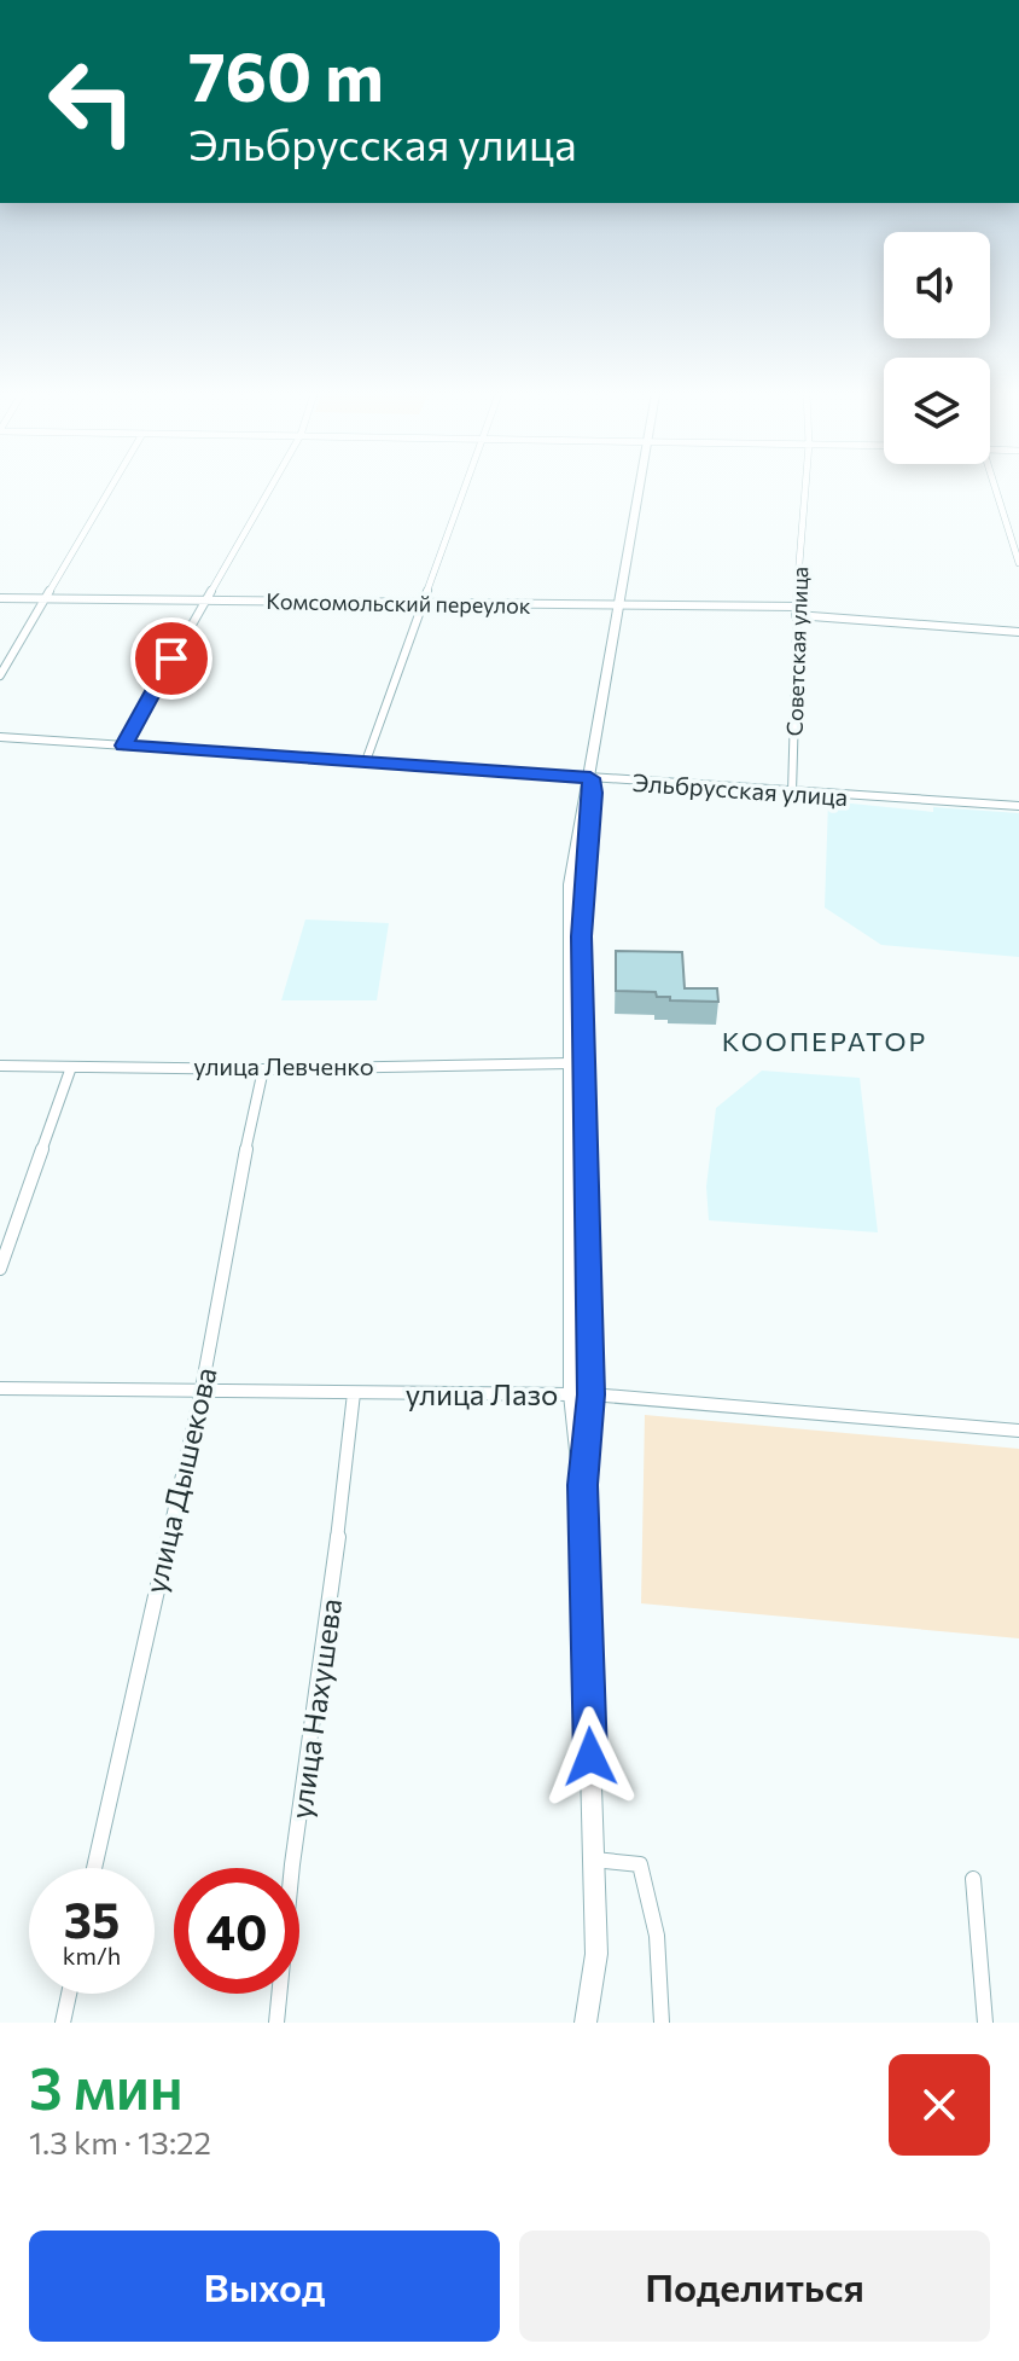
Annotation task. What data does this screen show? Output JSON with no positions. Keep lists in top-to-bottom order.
{
  "streets": {
    "street": [
      "Комсомольский переулок",
      "Советская улица",
      "Эльбрусская улица",
      "улица Левченко",
      "улица Лазо",
      "улица Дышекова",
      "улица Нахушева"
    ]
  },
  "crossings": [
    ["Комсомольский переулок", "Советская улица"],
    ["Советская улица", "Эльбрусская улица"],
    ["улица Левченко", "улица Дышекова"],
    ["улица Лазо", "улица Дышекова"],
    ["улица Лазо", "улица Нахушева"]
  ],
  "districts": ["КООПЕРАТОР"],
  "page": {
    "turn": ["760 m", "Эльбрусская улица"],
    "speed": "35 km/h",
    "limit": "40",
    "heading": ["3 мин", "1.3 km · 13:22"],
    "buttons": ["Выход", "Поделиться"]
  }
}
